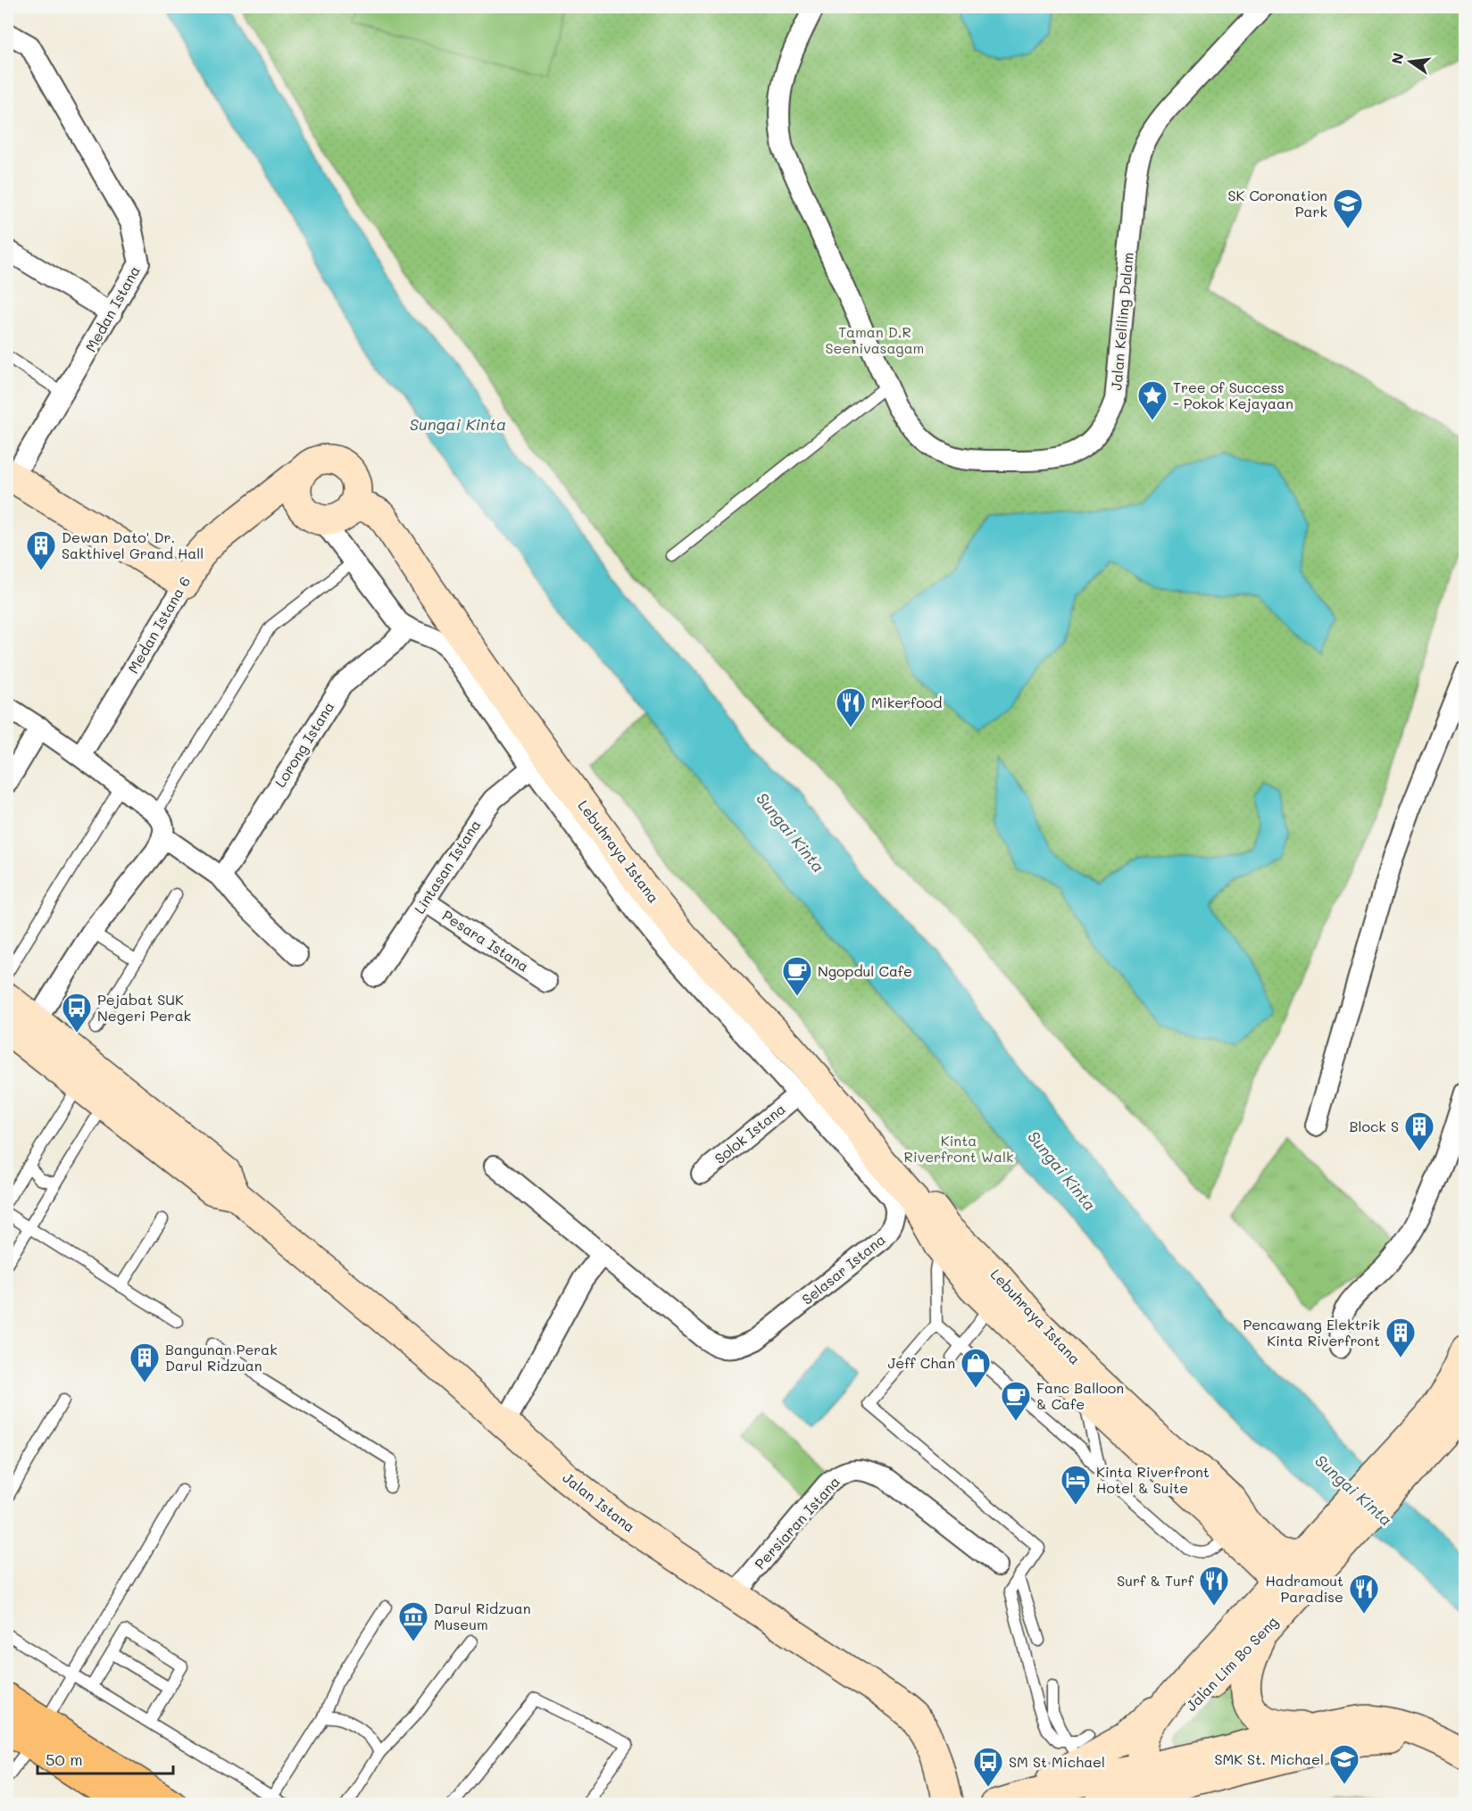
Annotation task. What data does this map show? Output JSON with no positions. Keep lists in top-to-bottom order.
{
  "streets": {
    "main road": [
      "Medan Istana 6",
      "Lebuhraya Istana",
      "Jalan Istana",
      "Jalan Lim Bo Seng"
    ],
    "street": [
      "Medan Istana",
      "Jalan Keliling Dalam",
      "Lorong Istana",
      "Lintasan Istana",
      "Pesara Istana",
      "Solok Istana",
      "Selasar Istana",
      "Persiaran Istana"
    ]
  },
  "crossings": [
    ["Medan Istana 6", "Lebuhraya Istana"],
    ["Lebuhraya Istana", "Jalan Lim Bo Seng"],
    ["Lintasan Istana", "Pesara Istana"],
    ["Solok Istana", "Selasar Istana"],
    ["Jalan Istana", "Persiaran Istana"]
  ],
  "water": ["Sungai Kinta"],
  "parks": ["Taman D.R Seenivasagam", "Kinta Riverfront Walk"],
  "places": {
    "school or university": ["SK Coronation Park", "SMK St. Michael"],
    "place": ["Tree of Success - Pokok Kejayaan"],
    "building": [
      "Dewan Dato' Dr. Sakthivel Grand Hall",
      "Block S",
      "Pencawang Elektrik Kinta Riverfront",
      "Bangunan Perak Darul Ridzuan"
    ],
    "restaurant": ["Mikerfood", "Surf & Turf", "Hadramout Paradise"],
    "cafe": ["Ngopdul Cafe", "Fanc Balloon & Cafe"],
    "bus stop": ["Pejabat SUK Negeri Perak", "SM St Michael"],
    "shop": ["Jeff Chan"],
    "hotel": ["Kinta Riverfront Hotel & Suite"],
    "museum": ["Darul Ridzuan Museum"]
  },
  "scale_bar": "50 m",
  "north": "left"
}
